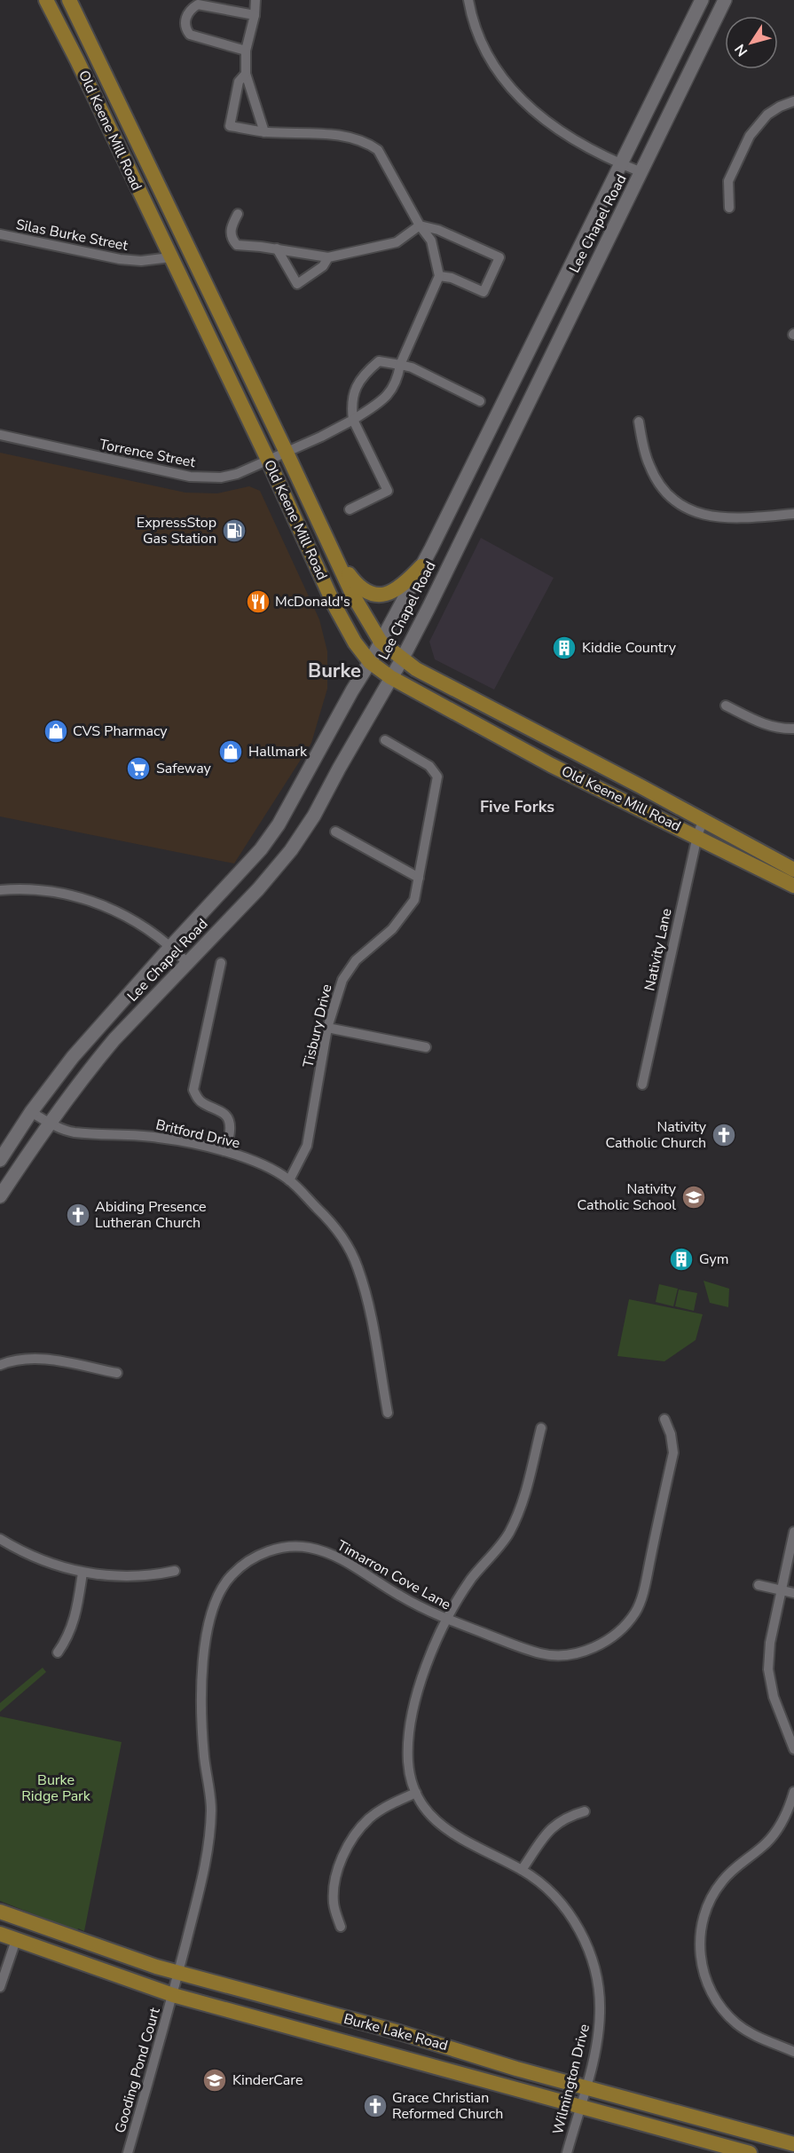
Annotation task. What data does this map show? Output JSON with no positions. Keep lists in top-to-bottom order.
{
  "streets": {
    "main road": ["Old Keene Mill Road", "Lee Chapel Road", "Burke Lake Road"],
    "street": [
      "Silas Burke Street",
      "Torrence Street",
      "Nativity Lane",
      "Tisbury Drive",
      "Britford Drive",
      "Timarron Cove Lane",
      "Gooding Pond Court",
      "Wilmington Drive"
    ]
  },
  "crossings": [
    ["Old Keene Mill Road", "Lee Chapel Road"],
    ["Old Keene Mill Road", "Silas Burke Street"],
    ["Old Keene Mill Road", "Torrence Street"],
    ["Old Keene Mill Road", "Nativity Lane"],
    ["Lee Chapel Road", "Britford Drive"],
    ["Tisbury Drive", "Britford Drive"],
    ["Timarron Cove Lane", "Burke Lake Road"],
    ["Timarron Cove Lane", "Gooding Pond Court"],
    ["Timarron Cove Lane", "Wilmington Drive"],
    ["Burke Lake Road", "Gooding Pond Court"],
    ["Burke Lake Road", "Wilmington Drive"]
  ],
  "districts": ["Burke", "Five Forks"],
  "parks": ["Burke Ridge Park"],
  "places": {
    "fuel station": ["ExpressStop Gas Station"],
    "restaurant": ["McDonald's"],
    "building": ["Kiddie Country", "Gym"],
    "shop": ["CVS Pharmacy", "Hallmark"],
    "supermarket": ["Safeway"],
    "church": ["Nativity Catholic Church", "Abiding Presence Lutheran Church", "Grace Christian Reformed Church"],
    "school or university": ["Nativity Catholic School", "KinderCare"]
  },
  "north": "bottom left"
}
